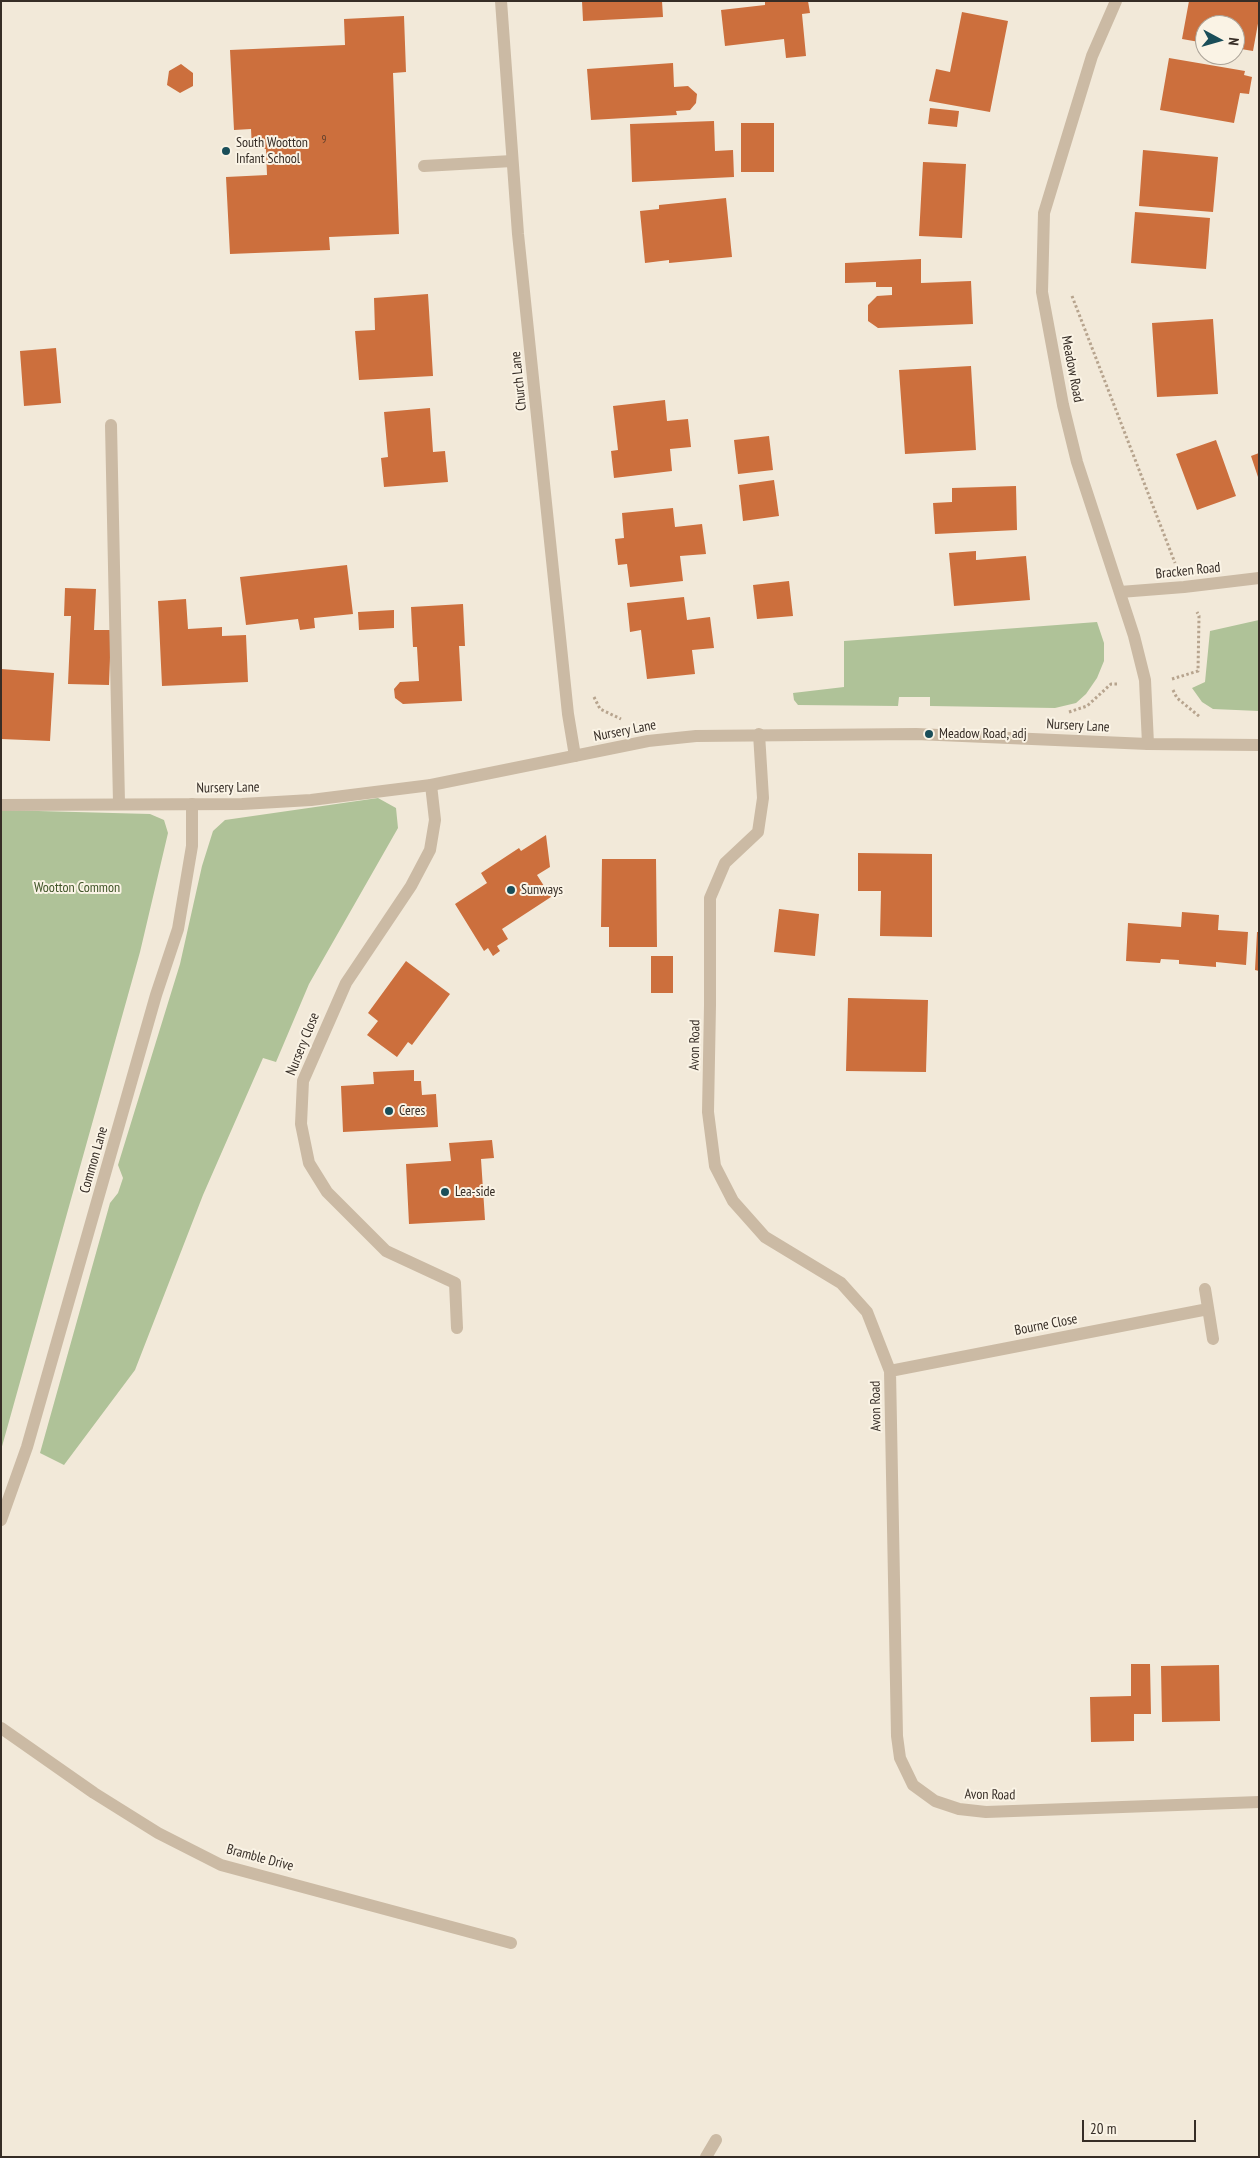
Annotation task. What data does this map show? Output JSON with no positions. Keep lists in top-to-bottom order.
{
  "streets": {
    "street": [
      "Meadow Road",
      "Church Lane",
      "Bracken Road",
      "Nursery Lane",
      "Nursery Close",
      "Avon Road",
      "Common Lane",
      "Bourne Close",
      "Bramble Drive"
    ]
  },
  "crossings": [
    ["Meadow Road", "Bracken Road"],
    ["Meadow Road", "Nursery Lane"],
    ["Church Lane", "Nursery Lane"],
    ["Nursery Lane", "Nursery Close"],
    ["Nursery Lane", "Avon Road"],
    ["Nursery Lane", "Common Lane"],
    ["Avon Road", "Bourne Close"]
  ],
  "parks": ["Wootton Common"],
  "places": [
    "South Wootton Infant School",
    "Meadow Road, adj",
    "Sunways",
    "Ceres",
    "Lea-side"
  ],
  "house_numbers": ["9"],
  "scale_bar": "20 m",
  "north": "right"
}
